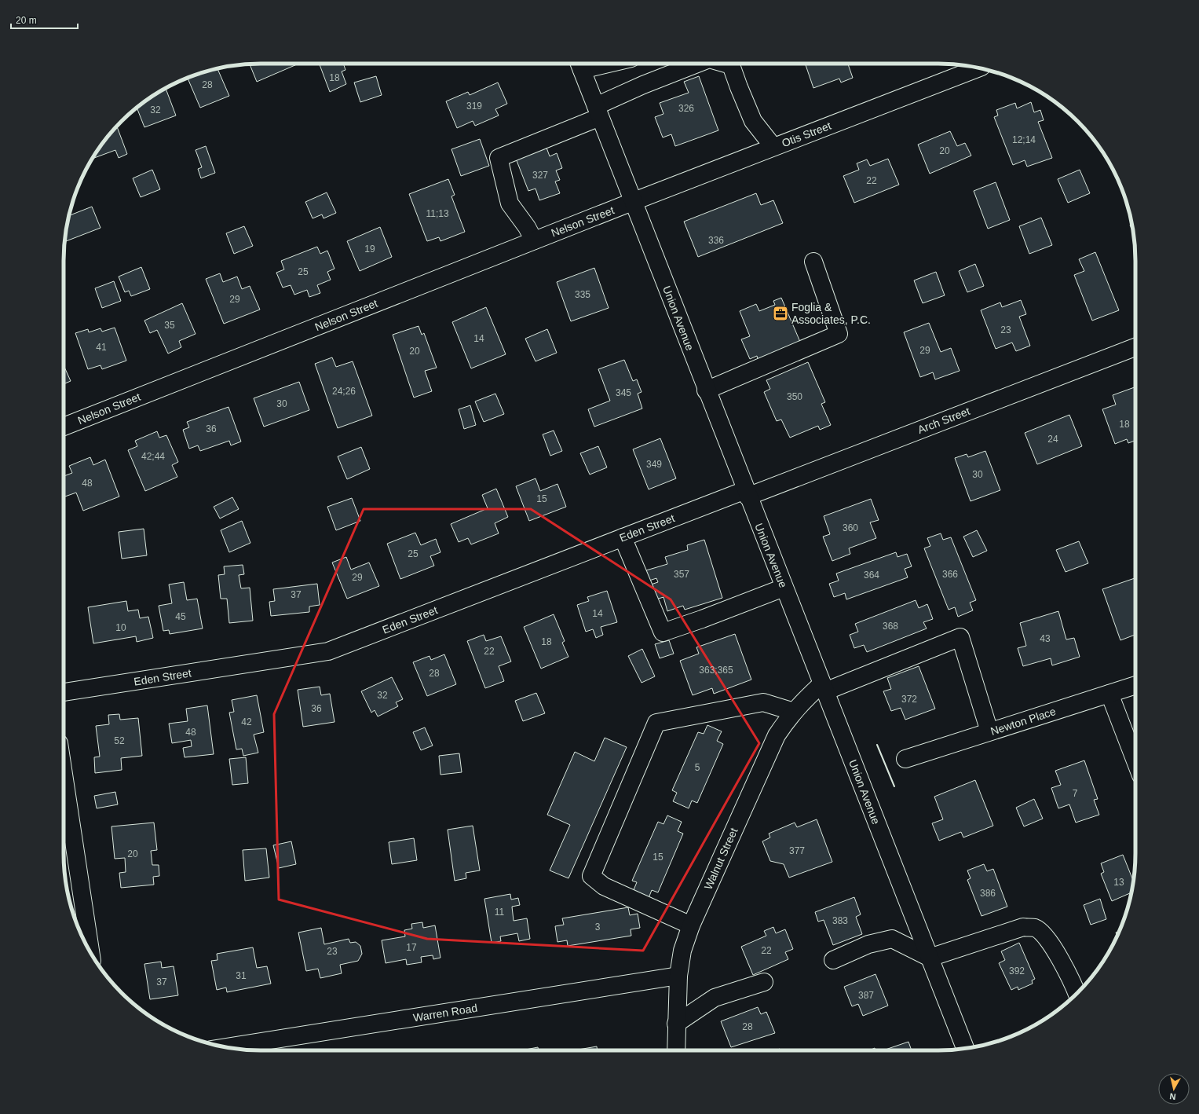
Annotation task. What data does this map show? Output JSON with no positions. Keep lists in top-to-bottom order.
{
  "streets": {
    "street": [
      "Otis Street",
      "Nelson Street",
      "Union Avenue",
      "Arch Street",
      "Eden Street",
      "Newton Place",
      "Walnut Street",
      "Warren Road"
    ]
  },
  "crossings": [
    ["Otis Street", "Nelson Street"],
    ["Otis Street", "Union Avenue"],
    ["Nelson Street", "Union Avenue"],
    ["Union Avenue", "Arch Street"],
    ["Union Avenue", "Eden Street"],
    ["Union Avenue", "Walnut Street"],
    ["Arch Street", "Eden Street"],
    ["Walnut Street", "Warren Road"]
  ],
  "places": {
    "office": ["Foglia & Associates, P.C."]
  },
  "house_numbers": [
    "18",
    "28",
    "319",
    "326",
    "32",
    "12;14",
    "20",
    "327",
    "22",
    "11;13",
    "336",
    "19",
    "25",
    "335",
    "29",
    "35",
    "23",
    "14",
    "41",
    "29",
    "20",
    "24;26",
    "345",
    "350",
    "30",
    "18",
    "36",
    "24",
    "42;44",
    "349",
    "30",
    "48",
    "15",
    "360",
    "25",
    "357",
    "366",
    "364",
    "29",
    "37",
    "14",
    "45",
    "368",
    "10",
    "43",
    "18",
    "22",
    "363;365",
    "28",
    "32",
    "372",
    "36",
    "42",
    "48",
    "52",
    "5",
    "7",
    "377",
    "20",
    "15",
    "13",
    "386",
    "11",
    "383",
    "3",
    "17",
    "22",
    "23",
    "392",
    "31",
    "37",
    "387",
    "28"
  ],
  "scale_bar": "20 m",
  "north": "bottom"
}
